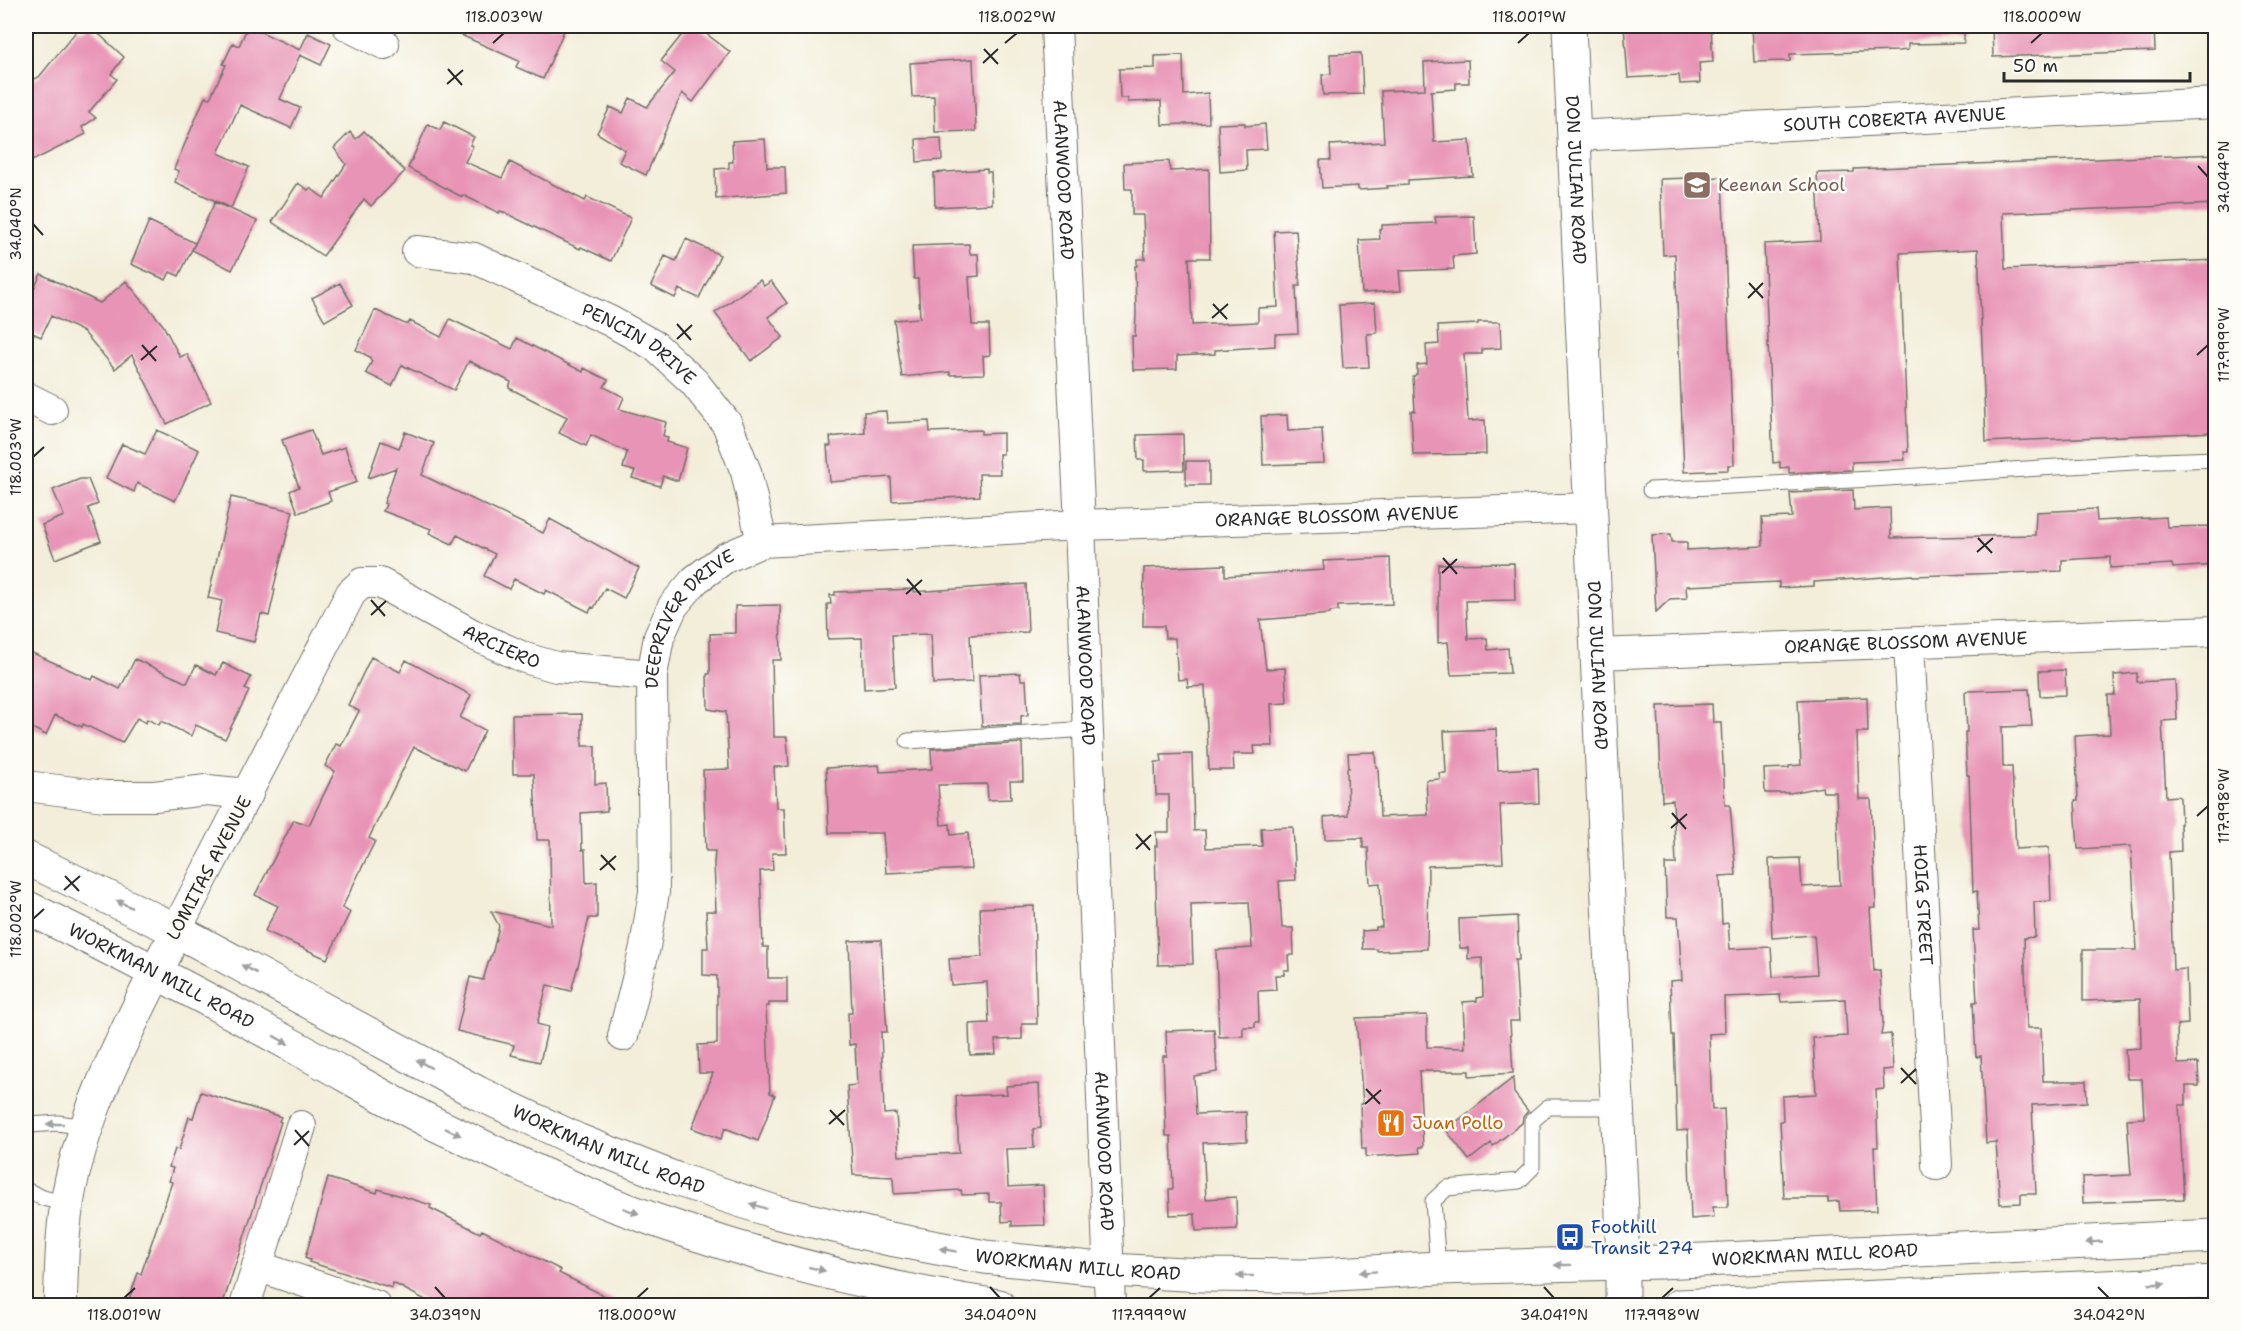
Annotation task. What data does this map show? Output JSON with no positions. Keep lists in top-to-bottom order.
{
  "streets": {
    "main road": ["DON JULIAN ROAD", "LOMITAS AVENUE", "WORKMAN MILL ROAD"],
    "street": [
      "SOUTH COBERTA AVENUE",
      "ALANWOOD ROAD",
      "PENCIN DRIVE",
      "ORANGE BLOSSOM AVENUE",
      "DEEPRIVER DRIVE",
      "ARCIERO",
      "HOIG STREET"
    ]
  },
  "crossings": [
    ["SOUTH COBERTA AVENUE", "DON JULIAN ROAD"],
    ["ALANWOOD ROAD", "ORANGE BLOSSOM AVENUE"],
    ["ALANWOOD ROAD", "DEEPRIVER DRIVE"],
    ["ALANWOOD ROAD", "WORKMAN MILL ROAD"],
    ["DON JULIAN ROAD", "ORANGE BLOSSOM AVENUE"],
    ["DON JULIAN ROAD", "WORKMAN MILL ROAD"],
    ["PENCIN DRIVE", "DEEPRIVER DRIVE"],
    ["ORANGE BLOSSOM AVENUE", "DEEPRIVER DRIVE"],
    ["ORANGE BLOSSOM AVENUE", "HOIG STREET"],
    ["DEEPRIVER DRIVE", "ARCIERO"],
    ["ARCIERO", "LOMITAS AVENUE"],
    ["LOMITAS AVENUE", "WORKMAN MILL ROAD"]
  ],
  "places": {
    "school or university": ["Keenan School"],
    "restaurant": ["Juan Pollo"],
    "bus stop": ["Foothill Transit 274"]
  },
  "scale_bar": "50 m",
  "coordinates": [
    "118.003°W",
    "118.002°W",
    "118.001°W",
    "118.000°W",
    "34.044°N",
    "34.040°N",
    "117.999°W",
    "117.998°W",
    "34.039°N",
    "34.041°N",
    "34.042°N"
  ]
}
